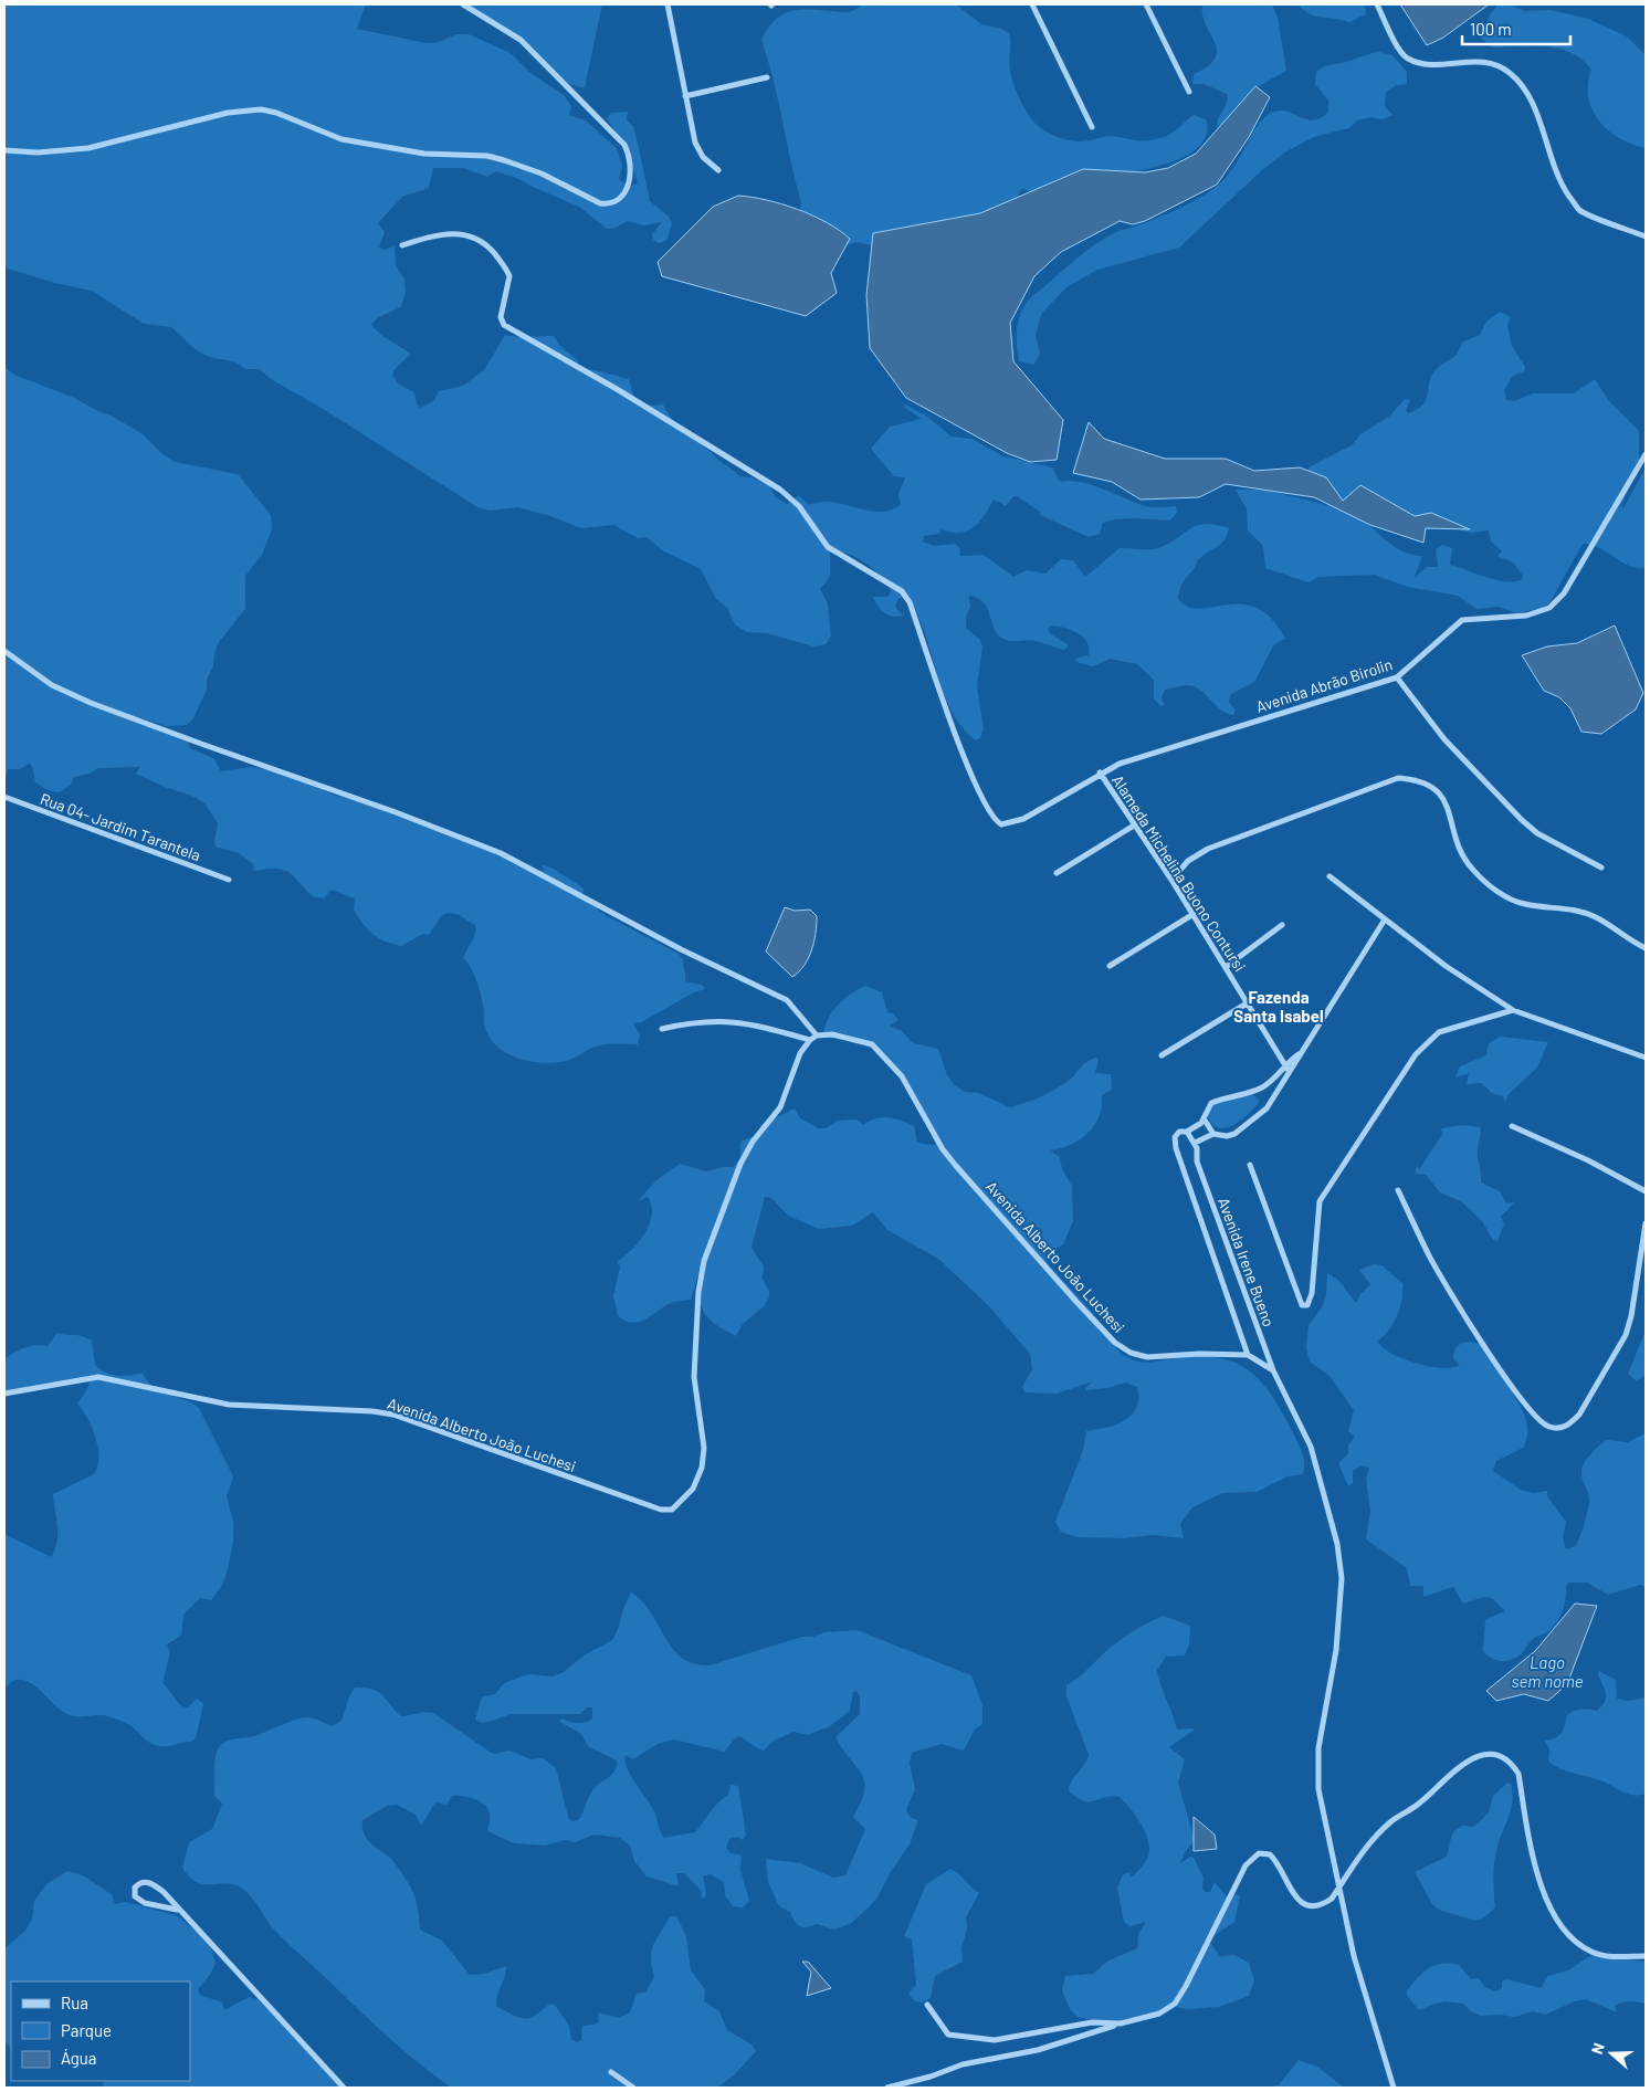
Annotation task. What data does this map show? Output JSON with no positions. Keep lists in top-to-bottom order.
{
  "streets": {
    "street": [
      "Avenida Abrão Birolin",
      "Rua 04- Jardim Tarantela",
      "Alameda Michelina Buono Contursi",
      "Avenida Alberto João Luchesi",
      "Avenida Irene Bueno"
    ]
  },
  "crossings": [
    ["Avenida Abrão Birolin", "Alameda Michelina Buono Contursi"],
    ["Avenida Alberto João Luchesi", "Avenida Irene Bueno"]
  ],
  "districts": ["Fazenda Santa Isabel"],
  "water": ["Lago sem nome"],
  "legend": ["Rua", "Parque", "Água"],
  "scale_bar": "100 m",
  "north": "left"
}
